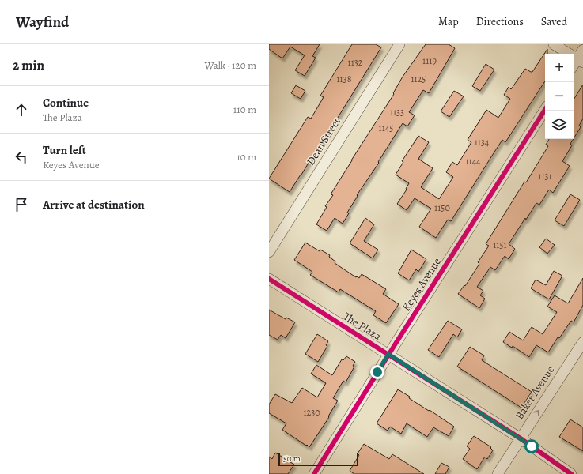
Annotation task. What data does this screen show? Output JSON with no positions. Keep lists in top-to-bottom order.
{
  "streets": {
    "street": [
      "Dean Street",
      "Keyes Avenue",
      "The Plaza",
      "Baker Avenue"
    ]
  },
  "crossings": [
    ["Keyes Avenue", "The Plaza"],
    ["The Plaza", "Baker Avenue"]
  ],
  "one_way": ["Baker Avenue"],
  "house_numbers": [
    "1119",
    "1132",
    "1138",
    "1125",
    "1133",
    "1145",
    "1134",
    "1144",
    "1131",
    "1150",
    "1151",
    "1230"
  ],
  "scale_bar": "50 m",
  "page": {
    "header": "Wayfind",
    "nav": ["Map", "Directions", "Saved"],
    "heading": ["2 min", "Walk · 120 m"],
    "map_buttons": ["+", "−"],
    "list": [
      ["Continue", "The Plaza", "110 m"],
      ["Turn left", "Keyes Avenue", "10 m"],
      "Arrive at destination"
    ],
    "scale": "50 m"
  }
}
